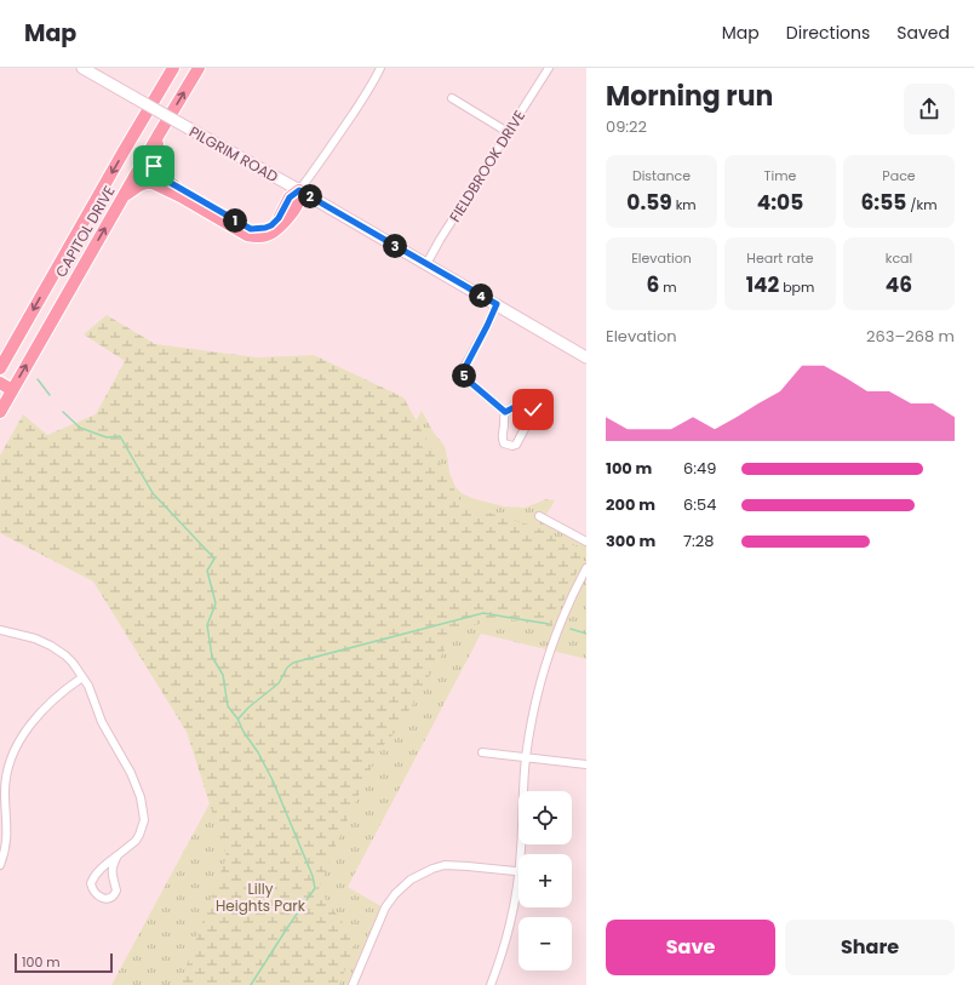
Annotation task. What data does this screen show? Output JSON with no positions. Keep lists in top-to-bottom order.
{
  "streets": {
    "main road": ["PILGRIM ROAD", "CAPITOL DRIVE"],
    "street": ["FIELDBROOK DRIVE"]
  },
  "crossings": [
    ["PILGRIM ROAD", "FIELDBROOK DRIVE"]
  ],
  "parks": ["Lilly Heights Park"],
  "scale_bar": "100 m",
  "page": {
    "header": "Map",
    "nav": ["Map", "Directions", "Saved"],
    "heading": ["Morning run", "09:22"],
    "stats": [
      ["Distance", "0.59 km"],
      ["Time", "4:05"],
      ["Pace", "6:55 /km"],
      ["Elevation", "6 m"],
      ["Heart rate", "142 bpm"],
      ["kcal", "46"]
    ],
    "pins": [
      "2",
      "1",
      "3",
      "4",
      "5"
    ],
    "chart": ["Elevation", "263–268 m"],
    "list": [
      {
        "name": "100 m",
        "note": "6:49"
      },
      {
        "name": "200 m",
        "note": "6:54"
      },
      {
        "name": "300 m",
        "note": "7:28"
      }
    ],
    "map_buttons": ["+", "−"],
    "buttons": ["Save", "Share"],
    "scale": "100 m"
  }
}
